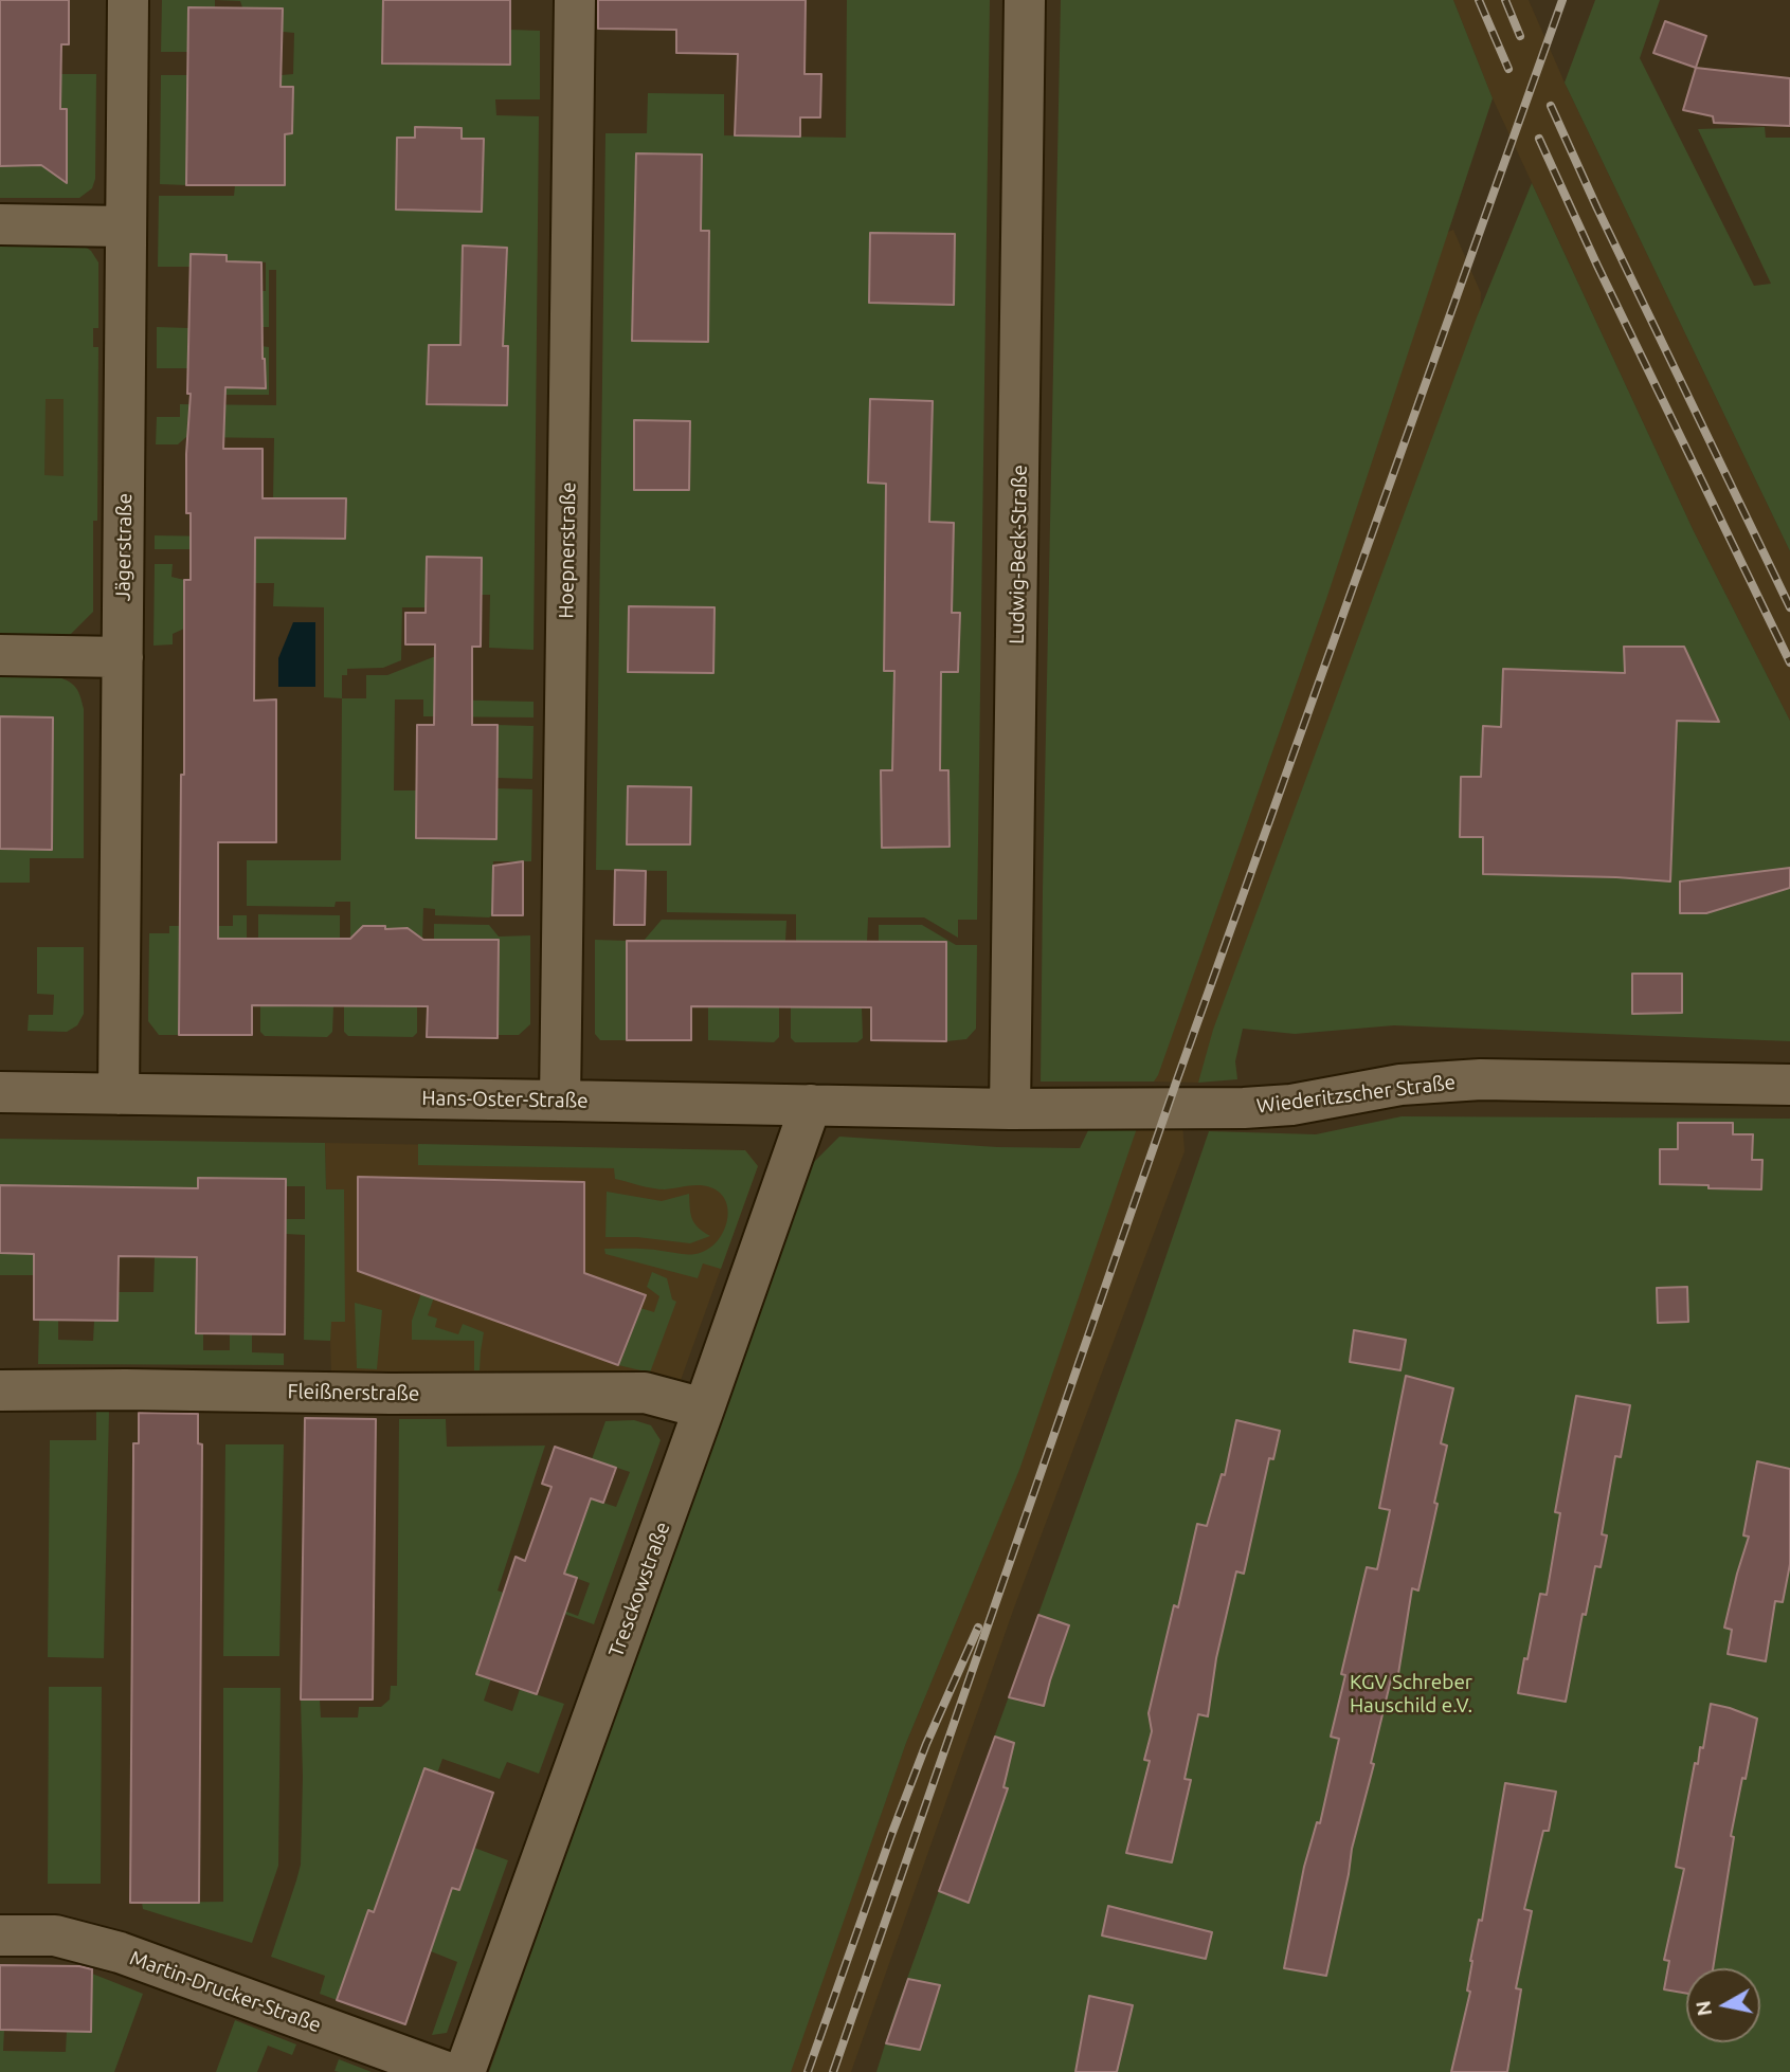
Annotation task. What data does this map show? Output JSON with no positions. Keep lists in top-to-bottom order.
{
  "streets": {
    "street": [
      "Jägerstraße",
      "Hoepnerstraße",
      "Ludwig-Beck-Straße",
      "Wiederitzscher Straße",
      "Hans-Oster-Straße",
      "Fleißnerstraße",
      "Tresckowstraße",
      "Martin-Drucker-Straße"
    ]
  },
  "crossings": [
    ["Jägerstraße", "Hans-Oster-Straße"],
    ["Hoepnerstraße", "Hans-Oster-Straße"],
    ["Ludwig-Beck-Straße", "Wiederitzscher Straße"],
    ["Ludwig-Beck-Straße", "Hans-Oster-Straße"],
    ["Wiederitzscher Straße", "Hans-Oster-Straße"],
    ["Hans-Oster-Straße", "Tresckowstraße"],
    ["Fleißnerstraße", "Tresckowstraße"]
  ],
  "parks": ["KGV Schreber Hauschild e.V."],
  "north": "left"
}
